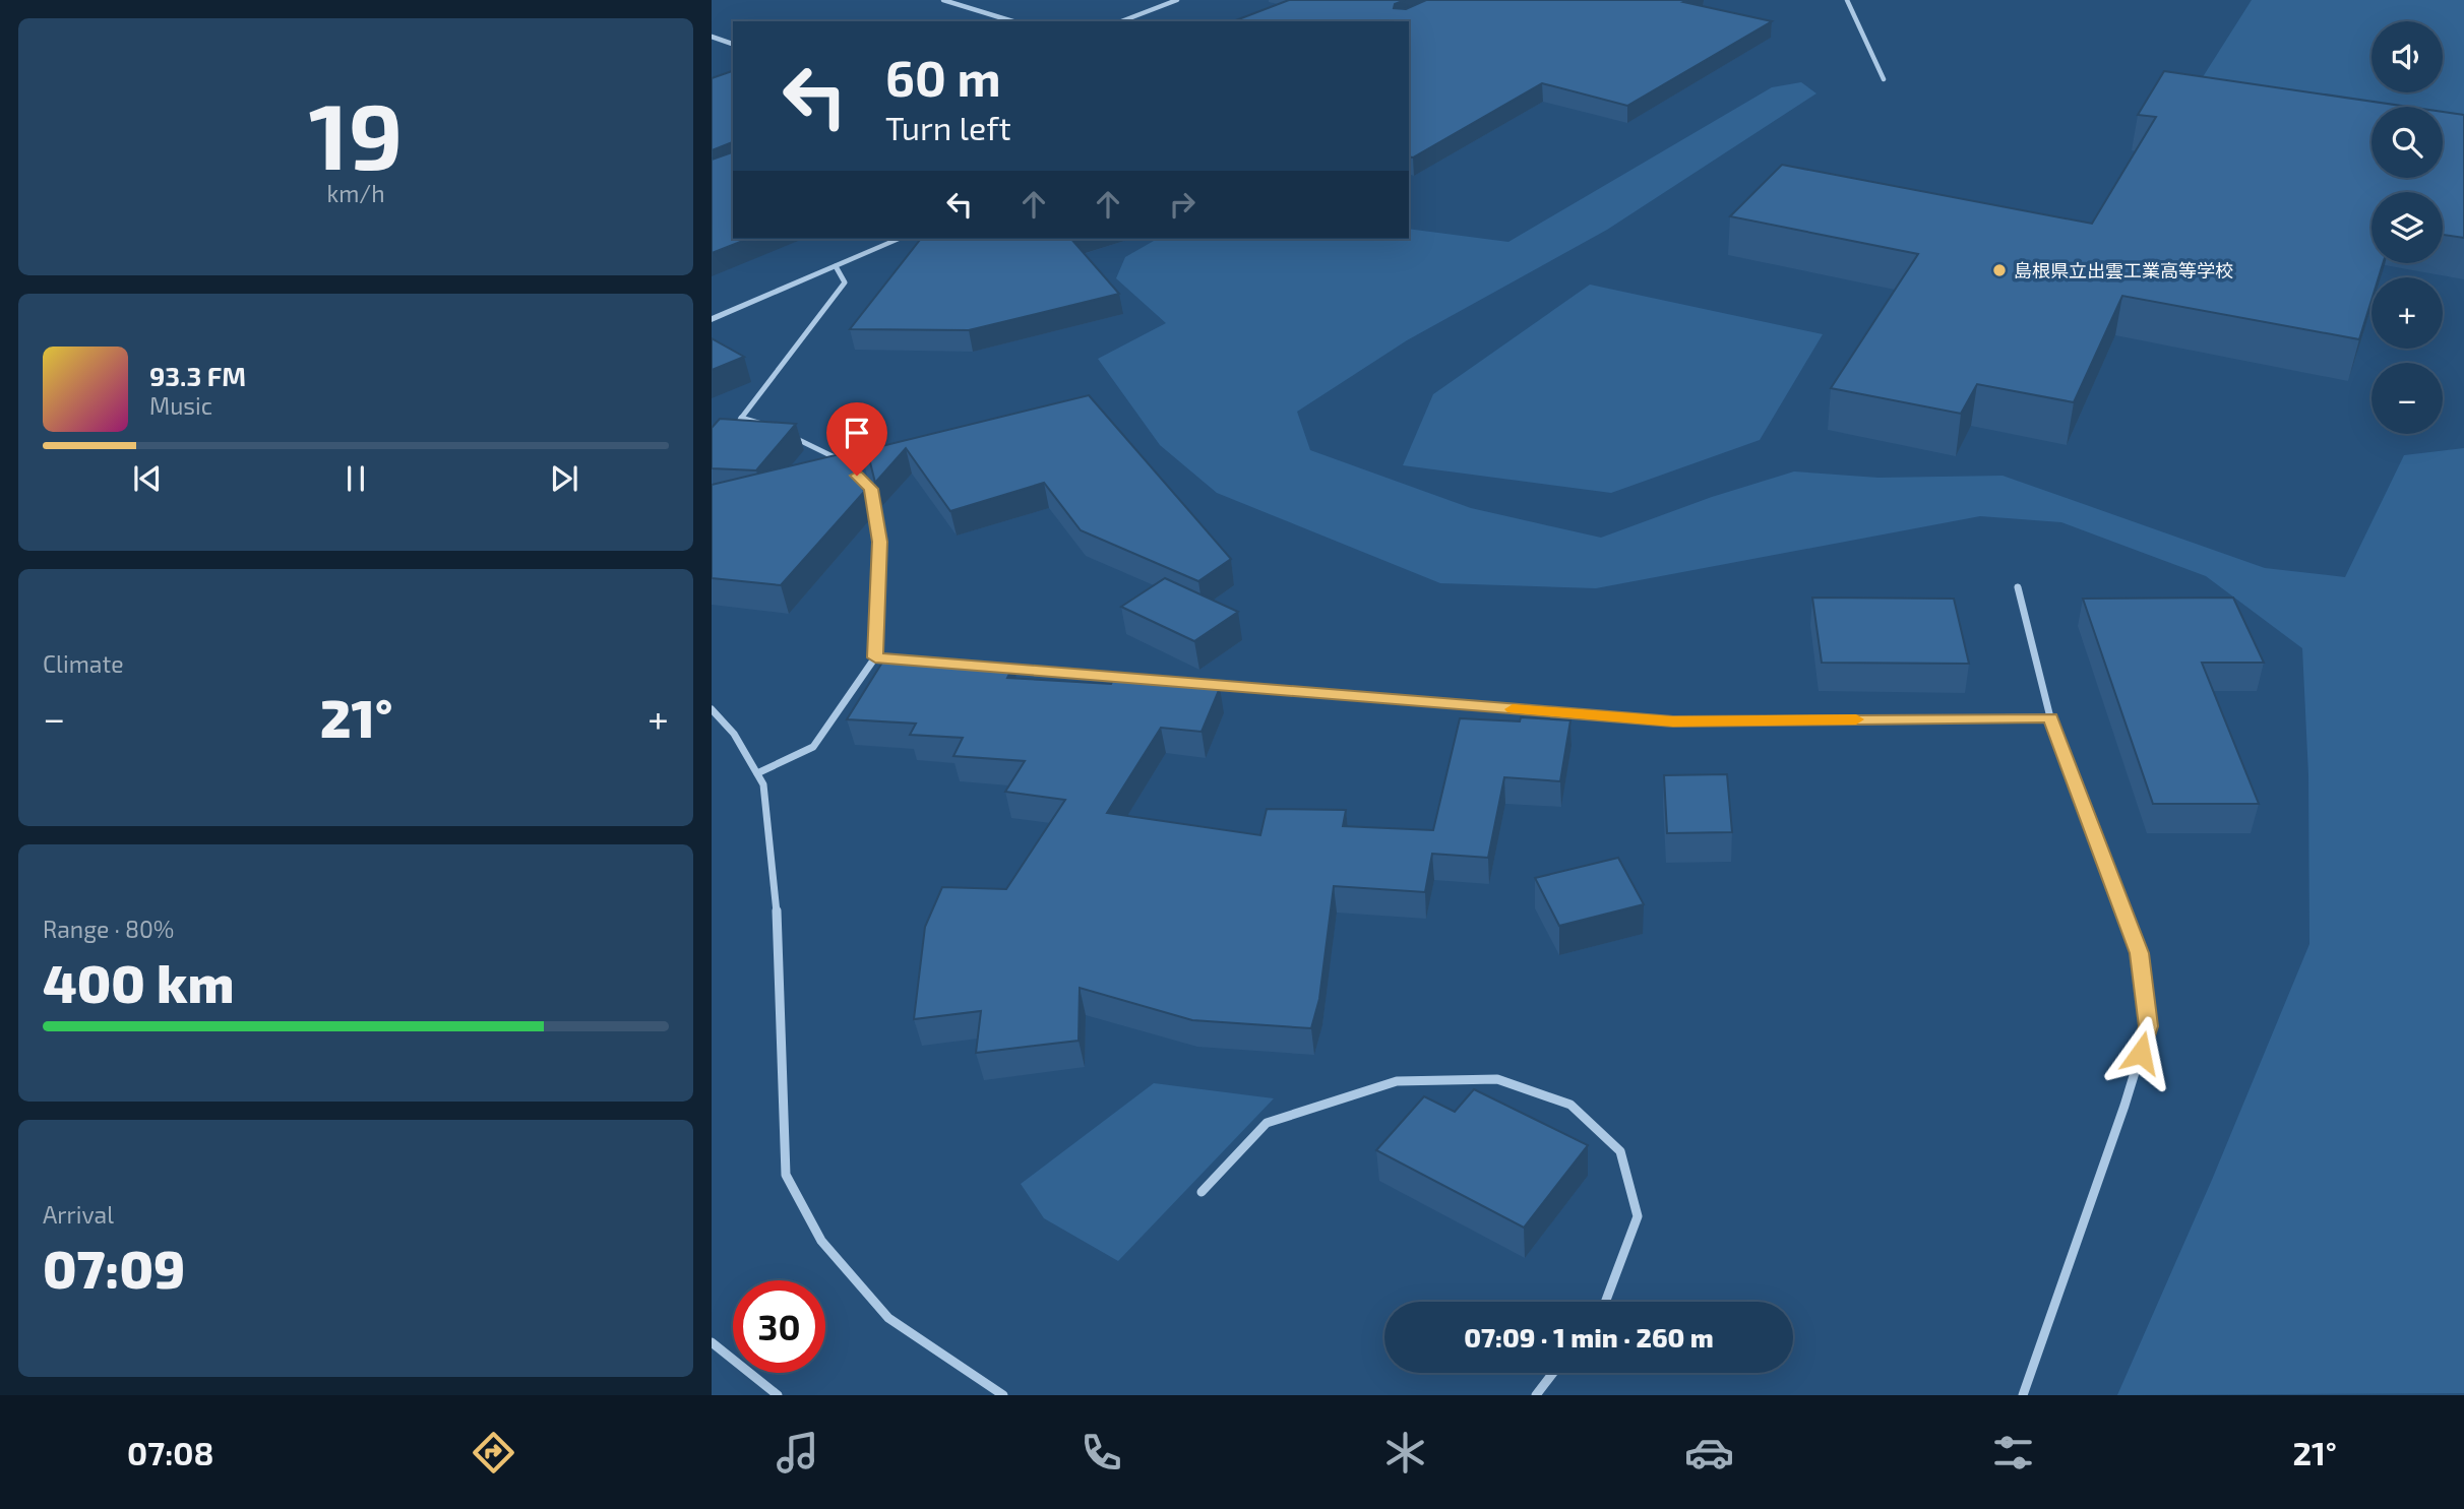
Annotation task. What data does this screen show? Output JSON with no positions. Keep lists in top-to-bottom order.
{
  "places": ["島根県立出雲工業高等学校"],
  "page": {
    "tile": [
      ["19", "km/h"],
      "Climate",
      ["Range · 80%", "400 km"],
      ["Arrival", "07:09"]
    ],
    "map_buttons": ["+", "−"],
    "turn": ["60 m", "Turn left"],
    "song": ["93.3 FM", "Music"],
    "heat": ["−", "21°", "+"],
    "limit": "30",
    "trip": "07:09 · 1 min · 260 m",
    "tabs": ["07:08", "21°"]
  }
}
